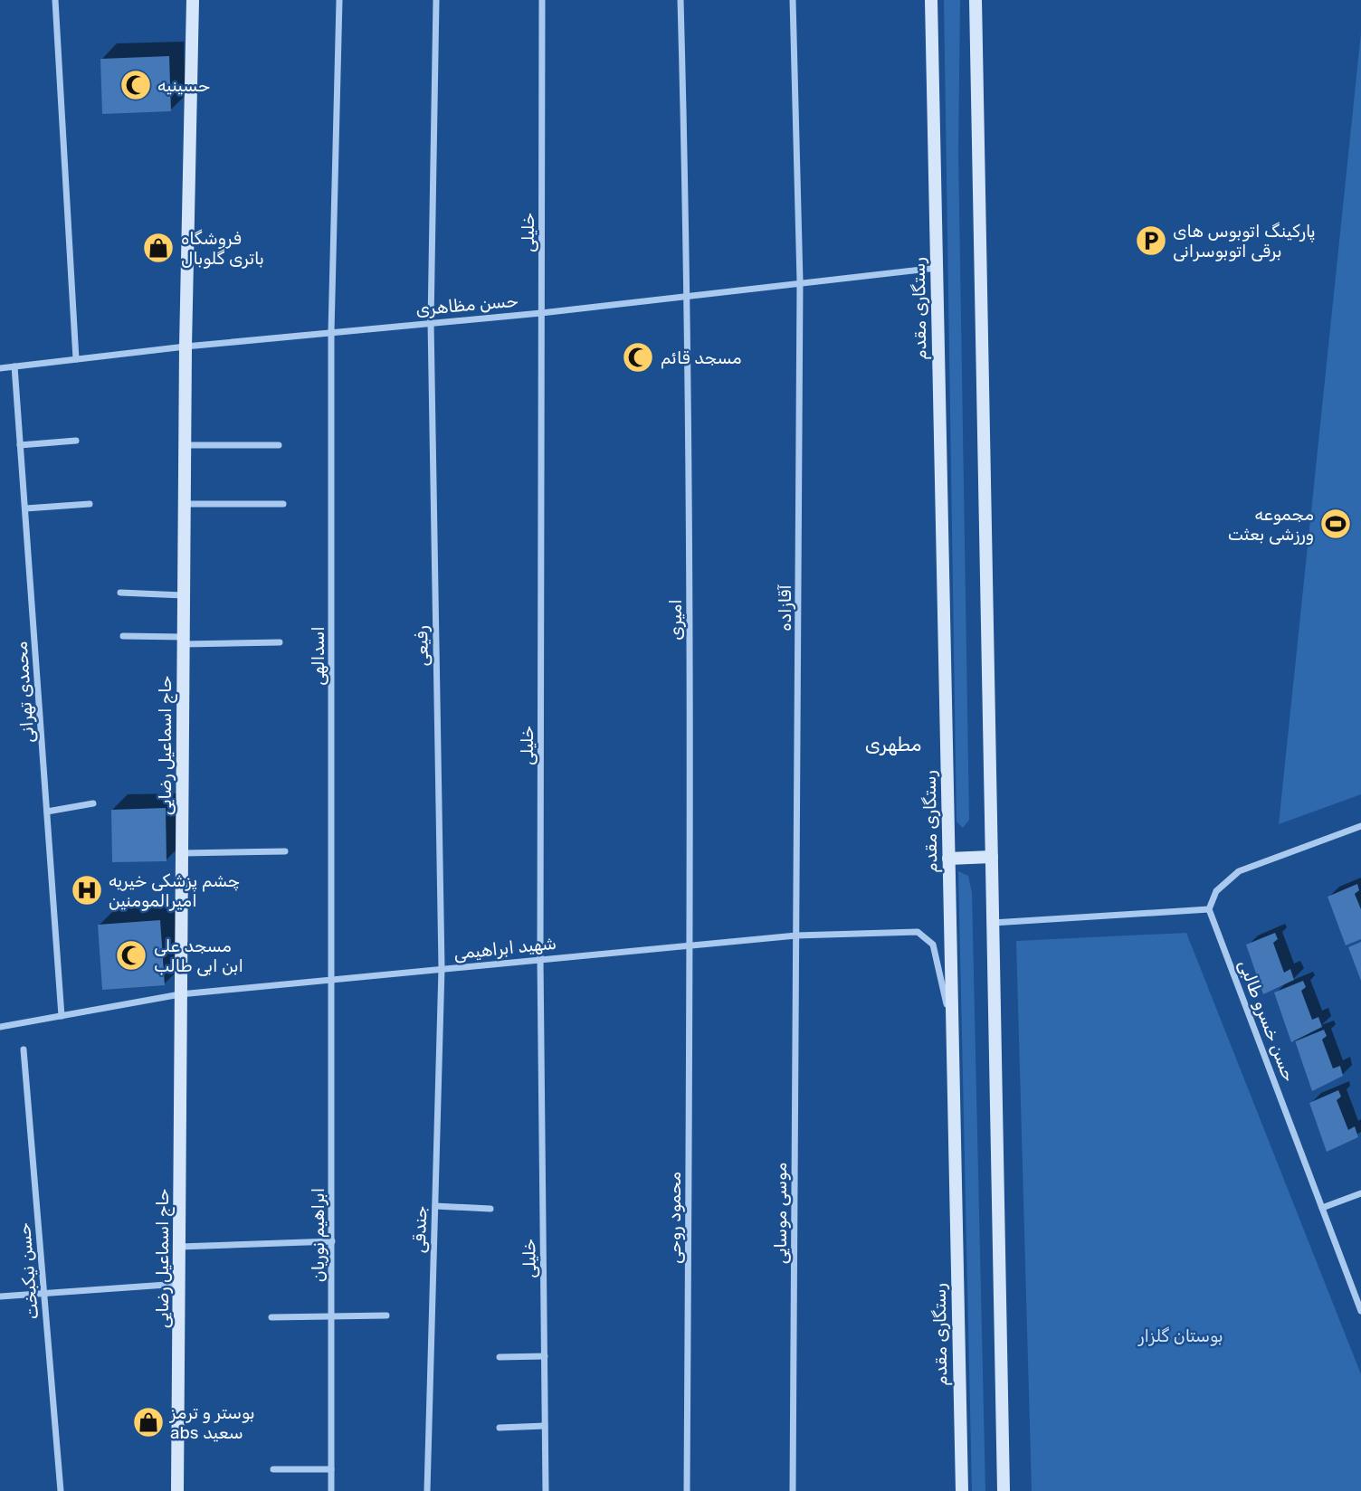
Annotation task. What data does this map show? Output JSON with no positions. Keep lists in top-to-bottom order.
{
  "streets": {
    "main road": ["رستگاری مقدم", "حاج اسماعیل رضایی"],
    "street": [
      "خلیلی",
      "حسن مظاهری",
      "آقازاده",
      "امیری",
      "رفیعی",
      "اسدالهی",
      "محمدی تهرانی",
      "شهید ابراهیمی",
      "حسن خسرو طالبی",
      "موسی موسایی",
      "محمود روحی",
      "جندقی",
      "ابراهیم نوریان",
      "حسن نیکبخت"
    ]
  },
  "crossings": [
    ["خلیلی", "حسن مظاهری"],
    ["خلیلی", "شهید ابراهیمی"],
    ["حسن مظاهری", "رستگاری مقدم"],
    ["حسن مظاهری", "آقازاده"],
    ["حسن مظاهری", "امیری"],
    ["حسن مظاهری", "رفیعی"],
    ["حسن مظاهری", "اسدالهی"],
    ["حسن مظاهری", "محمدی تهرانی"],
    ["حسن مظاهری", "حاج اسماعیل رضایی"],
    ["رستگاری مقدم", "شهید ابراهیمی"],
    ["آقازاده", "شهید ابراهیمی"],
    ["آقازاده", "موسی موسایی"],
    ["امیری", "شهید ابراهیمی"],
    ["امیری", "محمود روحی"],
    ["رفیعی", "شهید ابراهیمی"],
    ["رفیعی", "جندقی"],
    ["اسدالهی", "شهید ابراهیمی"],
    ["اسدالهی", "ابراهیم نوریان"],
    ["محمدی تهرانی", "شهید ابراهیمی"],
    ["حاج اسماعیل رضایی", "شهید ابراهیمی"],
    ["شهید ابراهیمی", "موسی موسایی"],
    ["شهید ابراهیمی", "محمود روحی"],
    ["شهید ابراهیمی", "جندقی"],
    ["شهید ابراهیمی", "ابراهیم نوریان"]
  ],
  "districts": ["مطهری"],
  "parks": ["بوستان گلزار"],
  "places": {
    "mosque": ["حسینیه", "مسجد قائم", "مسجد علی ابن ابی طالب"],
    "parking": ["پارکینگ اتوبوس های برقی اتوبوسرانی"],
    "shop": ["فروشگاه باتری گلوبال", "بوستر و ترمز abs سعید"],
    "sports": ["مجموعه ورزشی بعثت"],
    "hospital": ["چشم پزشکی خیریه امیرالمومنین"]
  }
}
